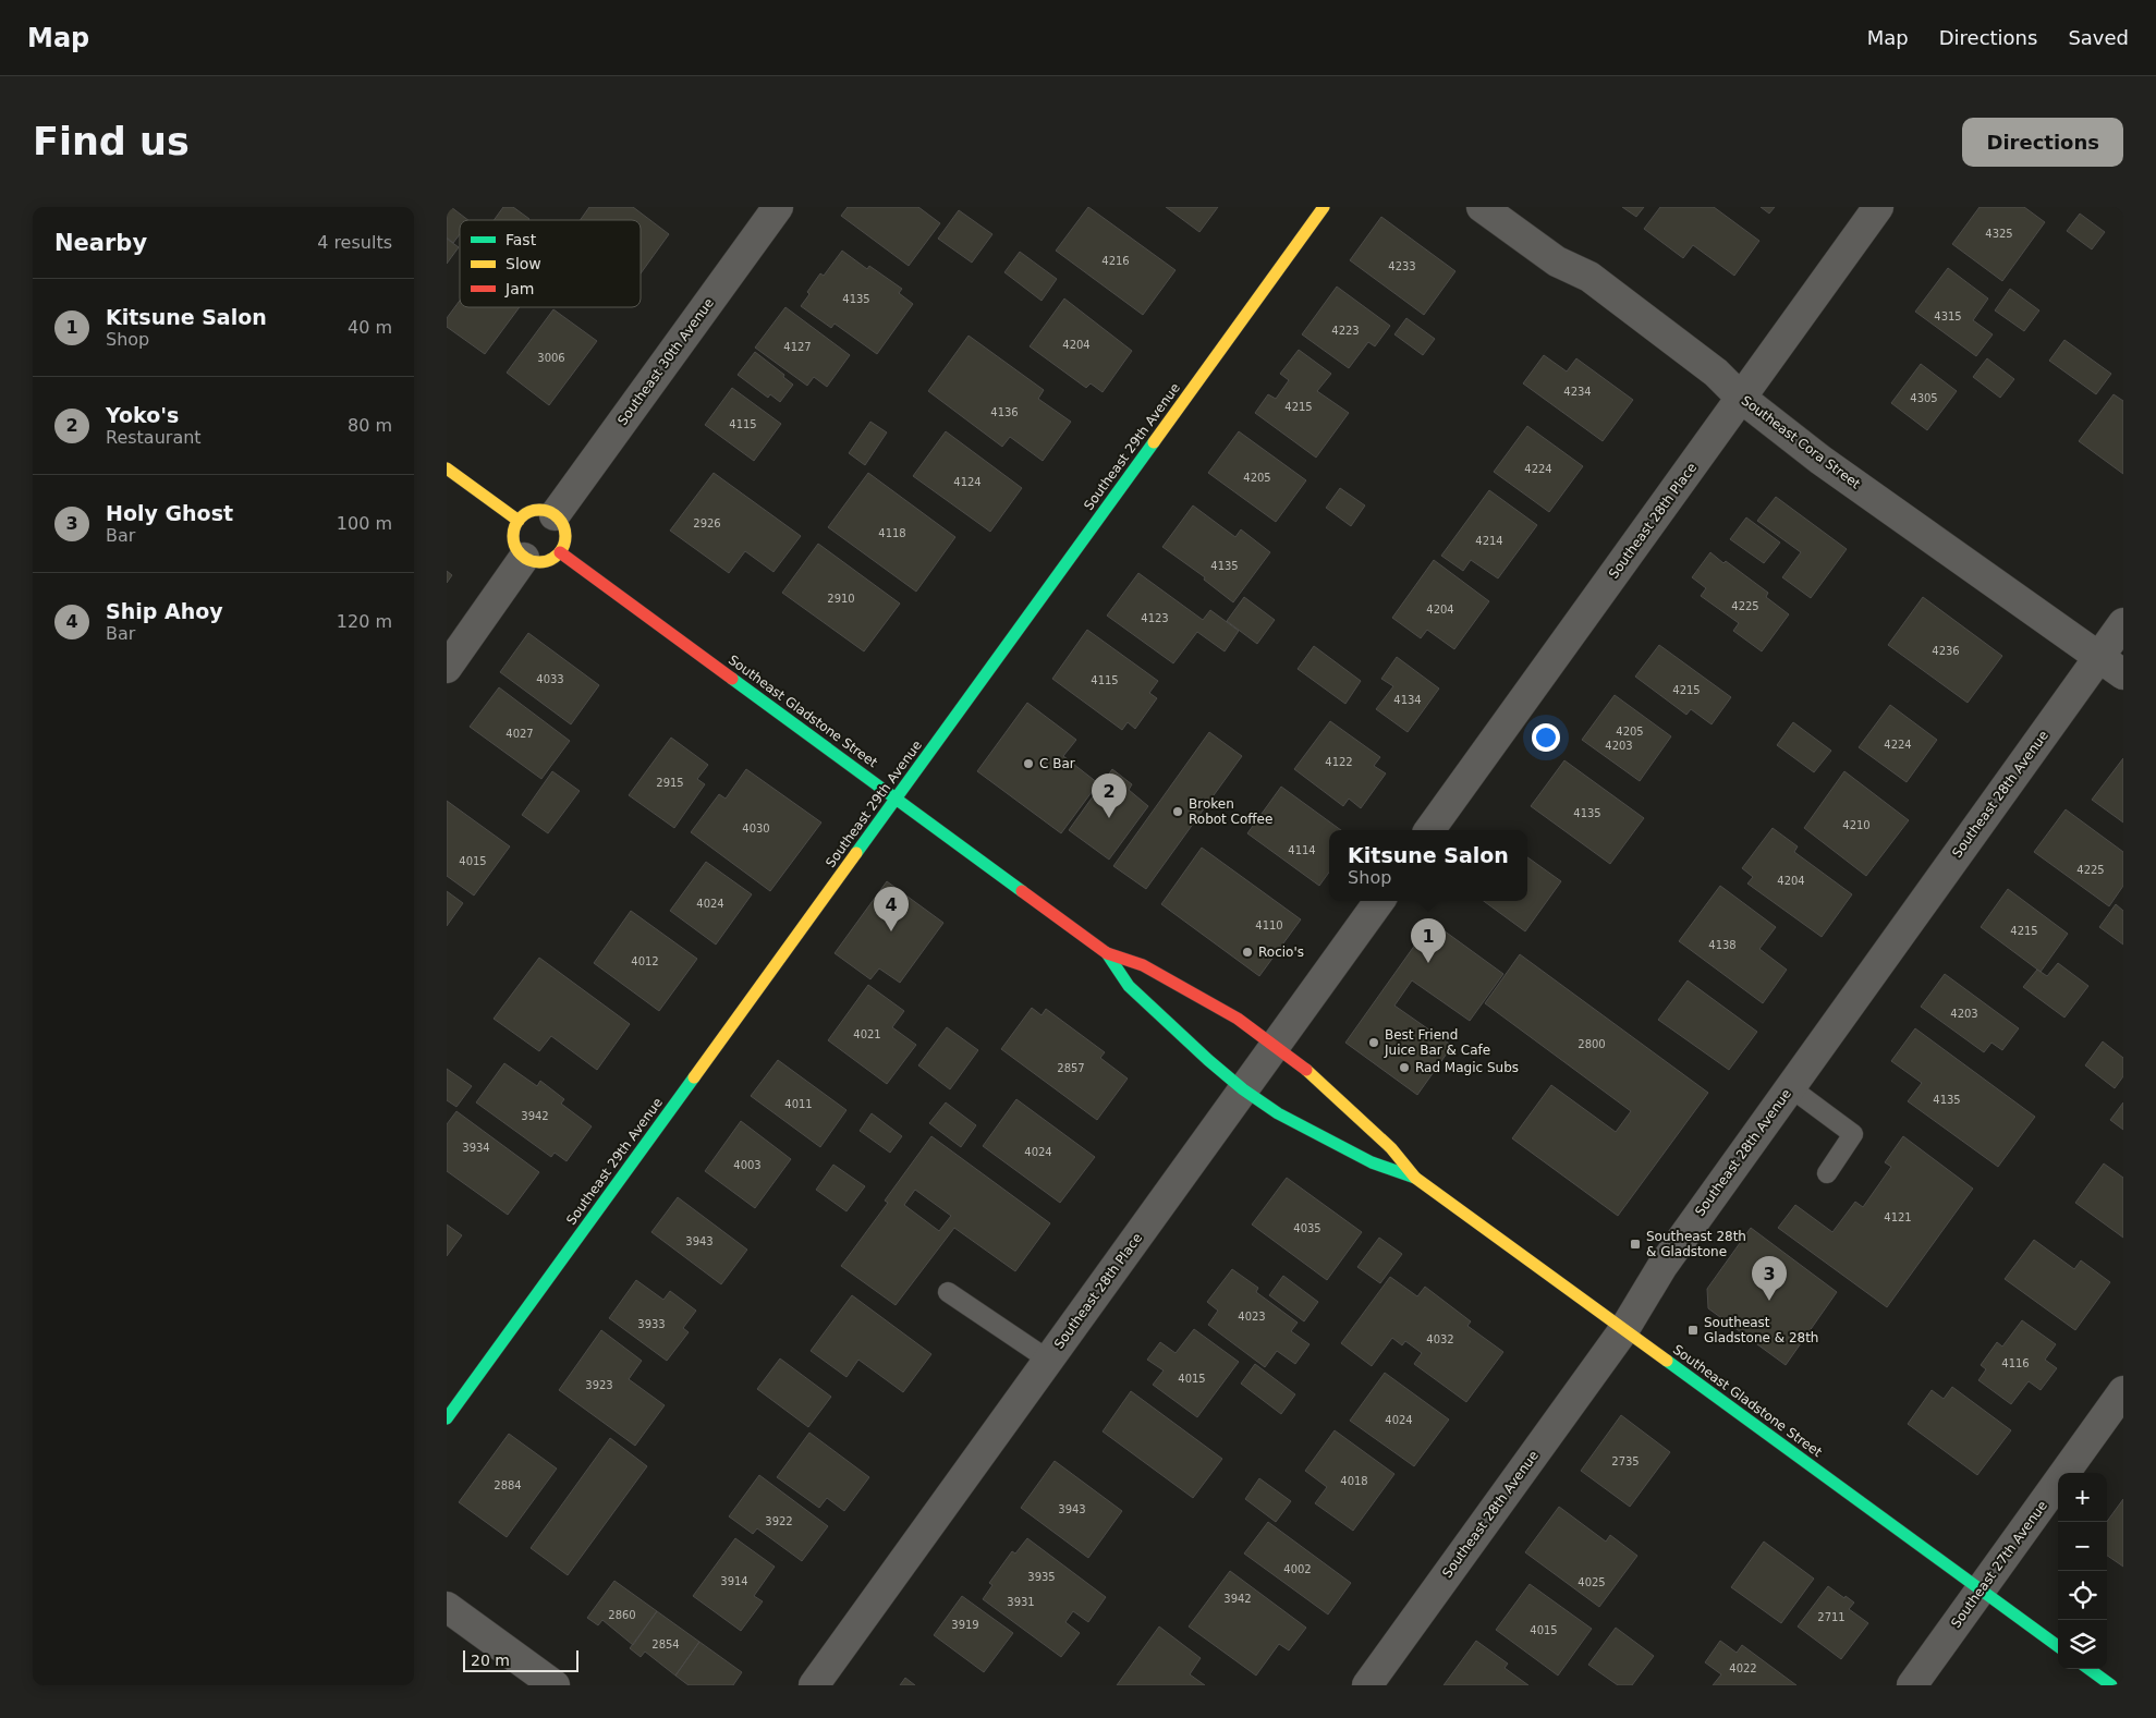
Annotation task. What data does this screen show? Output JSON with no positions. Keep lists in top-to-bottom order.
{
  "streets": {
    "street": [
      "Southeast 30th Avenue",
      "Southeast Cora Street",
      "Southeast 29th Avenue",
      "Southeast 28th Place",
      "Southeast Gladstone Street",
      "Southeast 28th Avenue",
      "Southeast 27th Avenue"
    ]
  },
  "crossings": [
    ["Southeast 30th Avenue", "Southeast Gladstone Street"],
    ["Southeast Cora Street", "Southeast 28th Place"],
    ["Southeast Cora Street", "Southeast 28th Avenue"],
    ["Southeast 29th Avenue", "Southeast Gladstone Street"],
    ["Southeast 28th Place", "Southeast Gladstone Street"],
    ["Southeast Gladstone Street", "Southeast 28th Avenue"],
    ["Southeast Gladstone Street", "Southeast 27th Avenue"]
  ],
  "places": {
    "other": [
      "C Bar",
      "Broken Robot Coffee",
      "Rocio's",
      "Best Friend Juice Bar & Cafe",
      "Rad Magic Subs"
    ],
    "transit": ["Southeast 28th & Gladstone", "Southeast Gladstone & 28th"]
  },
  "house_numbers": [
    "4325",
    "4216",
    "4233",
    "4135",
    "4315",
    "4223",
    "4204",
    "4127",
    "3006",
    "4234",
    "4305",
    "4215",
    "4136",
    "4115",
    "4224",
    "4205",
    "4124",
    "2926",
    "4118",
    "4214",
    "4135",
    "2910",
    "4225",
    "4204",
    "4123",
    "4236",
    "4033",
    "4115",
    "4215",
    "4134",
    "4205",
    "4027",
    "4224",
    "4203",
    "4122",
    "2915",
    "4135",
    "4210",
    "4030",
    "4114",
    "4015",
    "4225",
    "4204",
    "4024",
    "4110",
    "4215",
    "4138",
    "4012",
    "4203",
    "4021",
    "2800",
    "2857",
    "4135",
    "4011",
    "3942",
    "3934",
    "4024",
    "4003",
    "4121",
    "4035",
    "3943",
    "4023",
    "3933",
    "4032",
    "4116",
    "4015",
    "3923",
    "4024",
    "2735",
    "4018",
    "2884",
    "3943",
    "3922",
    "4002",
    "3935",
    "3914",
    "4025",
    "3942",
    "3931",
    "2860",
    "2711",
    "3919",
    "4015",
    "2854",
    "4022"
  ],
  "legend": ["Fast", "Slow", "Jam"],
  "scale_bar": "20 m",
  "page": {
    "header": "Map",
    "nav": ["Map", "Directions", "Saved"],
    "buttons": "Directions",
    "title": "Find us",
    "heading": ["Nearby", "4 results"],
    "list": [
      {
        "mark": "1",
        "name": "Kitsune Salon",
        "note": "Shop",
        "value": "40 m"
      },
      {
        "mark": "2",
        "name": "Yoko's",
        "note": "Restaurant",
        "value": "80 m"
      },
      {
        "mark": "3",
        "name": "Holy Ghost",
        "note": "Bar",
        "value": "100 m"
      },
      {
        "mark": "4",
        "name": "Ship Ahoy",
        "note": "Bar",
        "value": "120 m"
      }
    ],
    "pins": [
      "2",
      "4",
      "1",
      "3"
    ],
    "popup": ["Kitsune Salon", "Shop"],
    "map_buttons": ["+", "−"],
    "scale": "20 m"
  }
}
